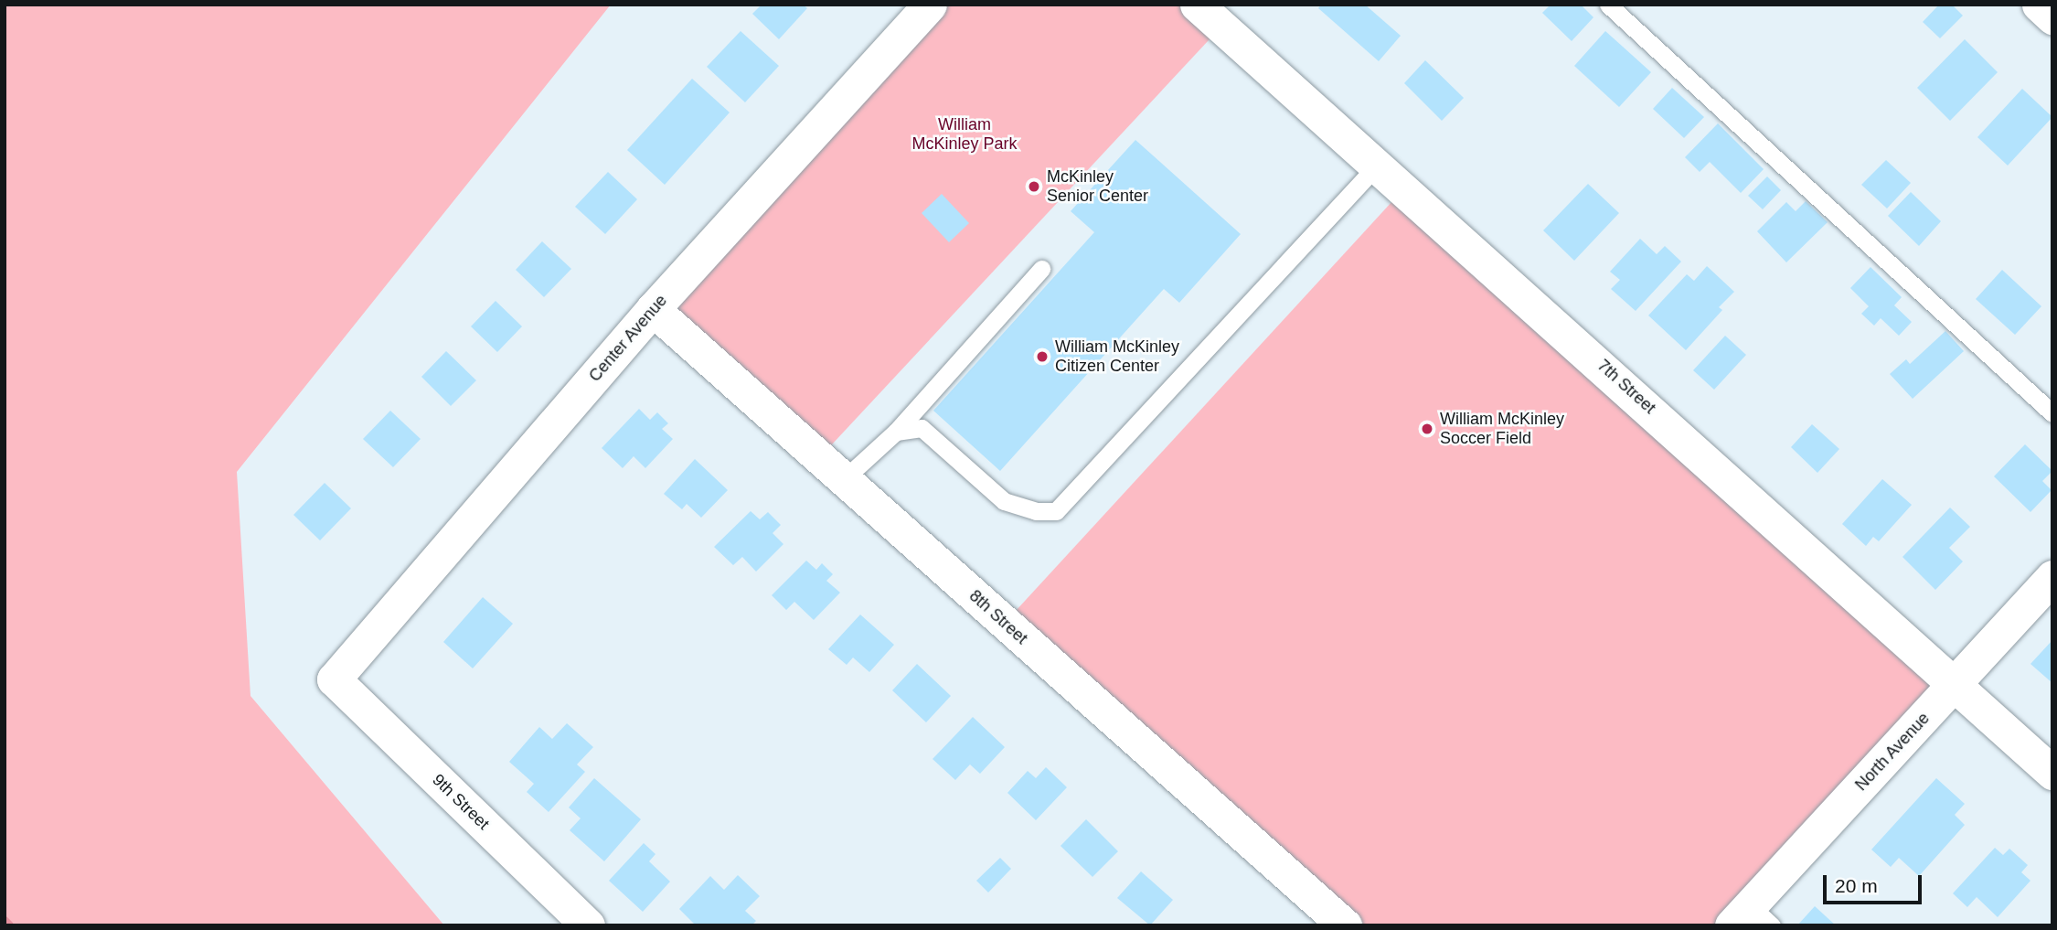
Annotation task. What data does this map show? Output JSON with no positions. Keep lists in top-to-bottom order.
{
  "streets": {
    "street": [
      "Center Avenue",
      "7th Street",
      "8th Street",
      "North Avenue",
      "9th Street"
    ]
  },
  "crossings": [
    ["Center Avenue", "8th Street"],
    ["Center Avenue", "9th Street"],
    ["7th Street", "North Avenue"]
  ],
  "parks": ["William McKinley Park"],
  "places": ["McKinley Senior Center", "William McKinley Citizen Center", "William McKinley Soccer Field"],
  "scale_bar": "20 m"
}
